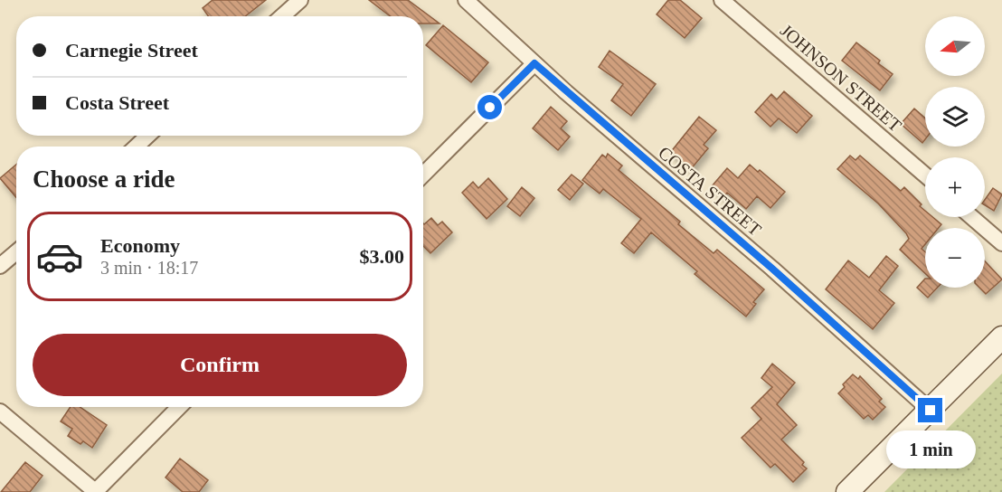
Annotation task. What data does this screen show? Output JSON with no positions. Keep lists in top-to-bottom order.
{
  "streets": {
    "street": ["JOHNSON STREET", "COSTA STREET"]
  },
  "north": "left",
  "page": {
    "map_buttons": ["+", "−"],
    "banner": ["Carnegie Street", "Costa Street"],
    "heading": "Choose a ride",
    "list": [
      {
        "name": "Economy",
        "note": "3 min · 18:17",
        "value": "$3.00"
      }
    ],
    "buttons": "Confirm",
    "bubble": "1 min"
  }
}
